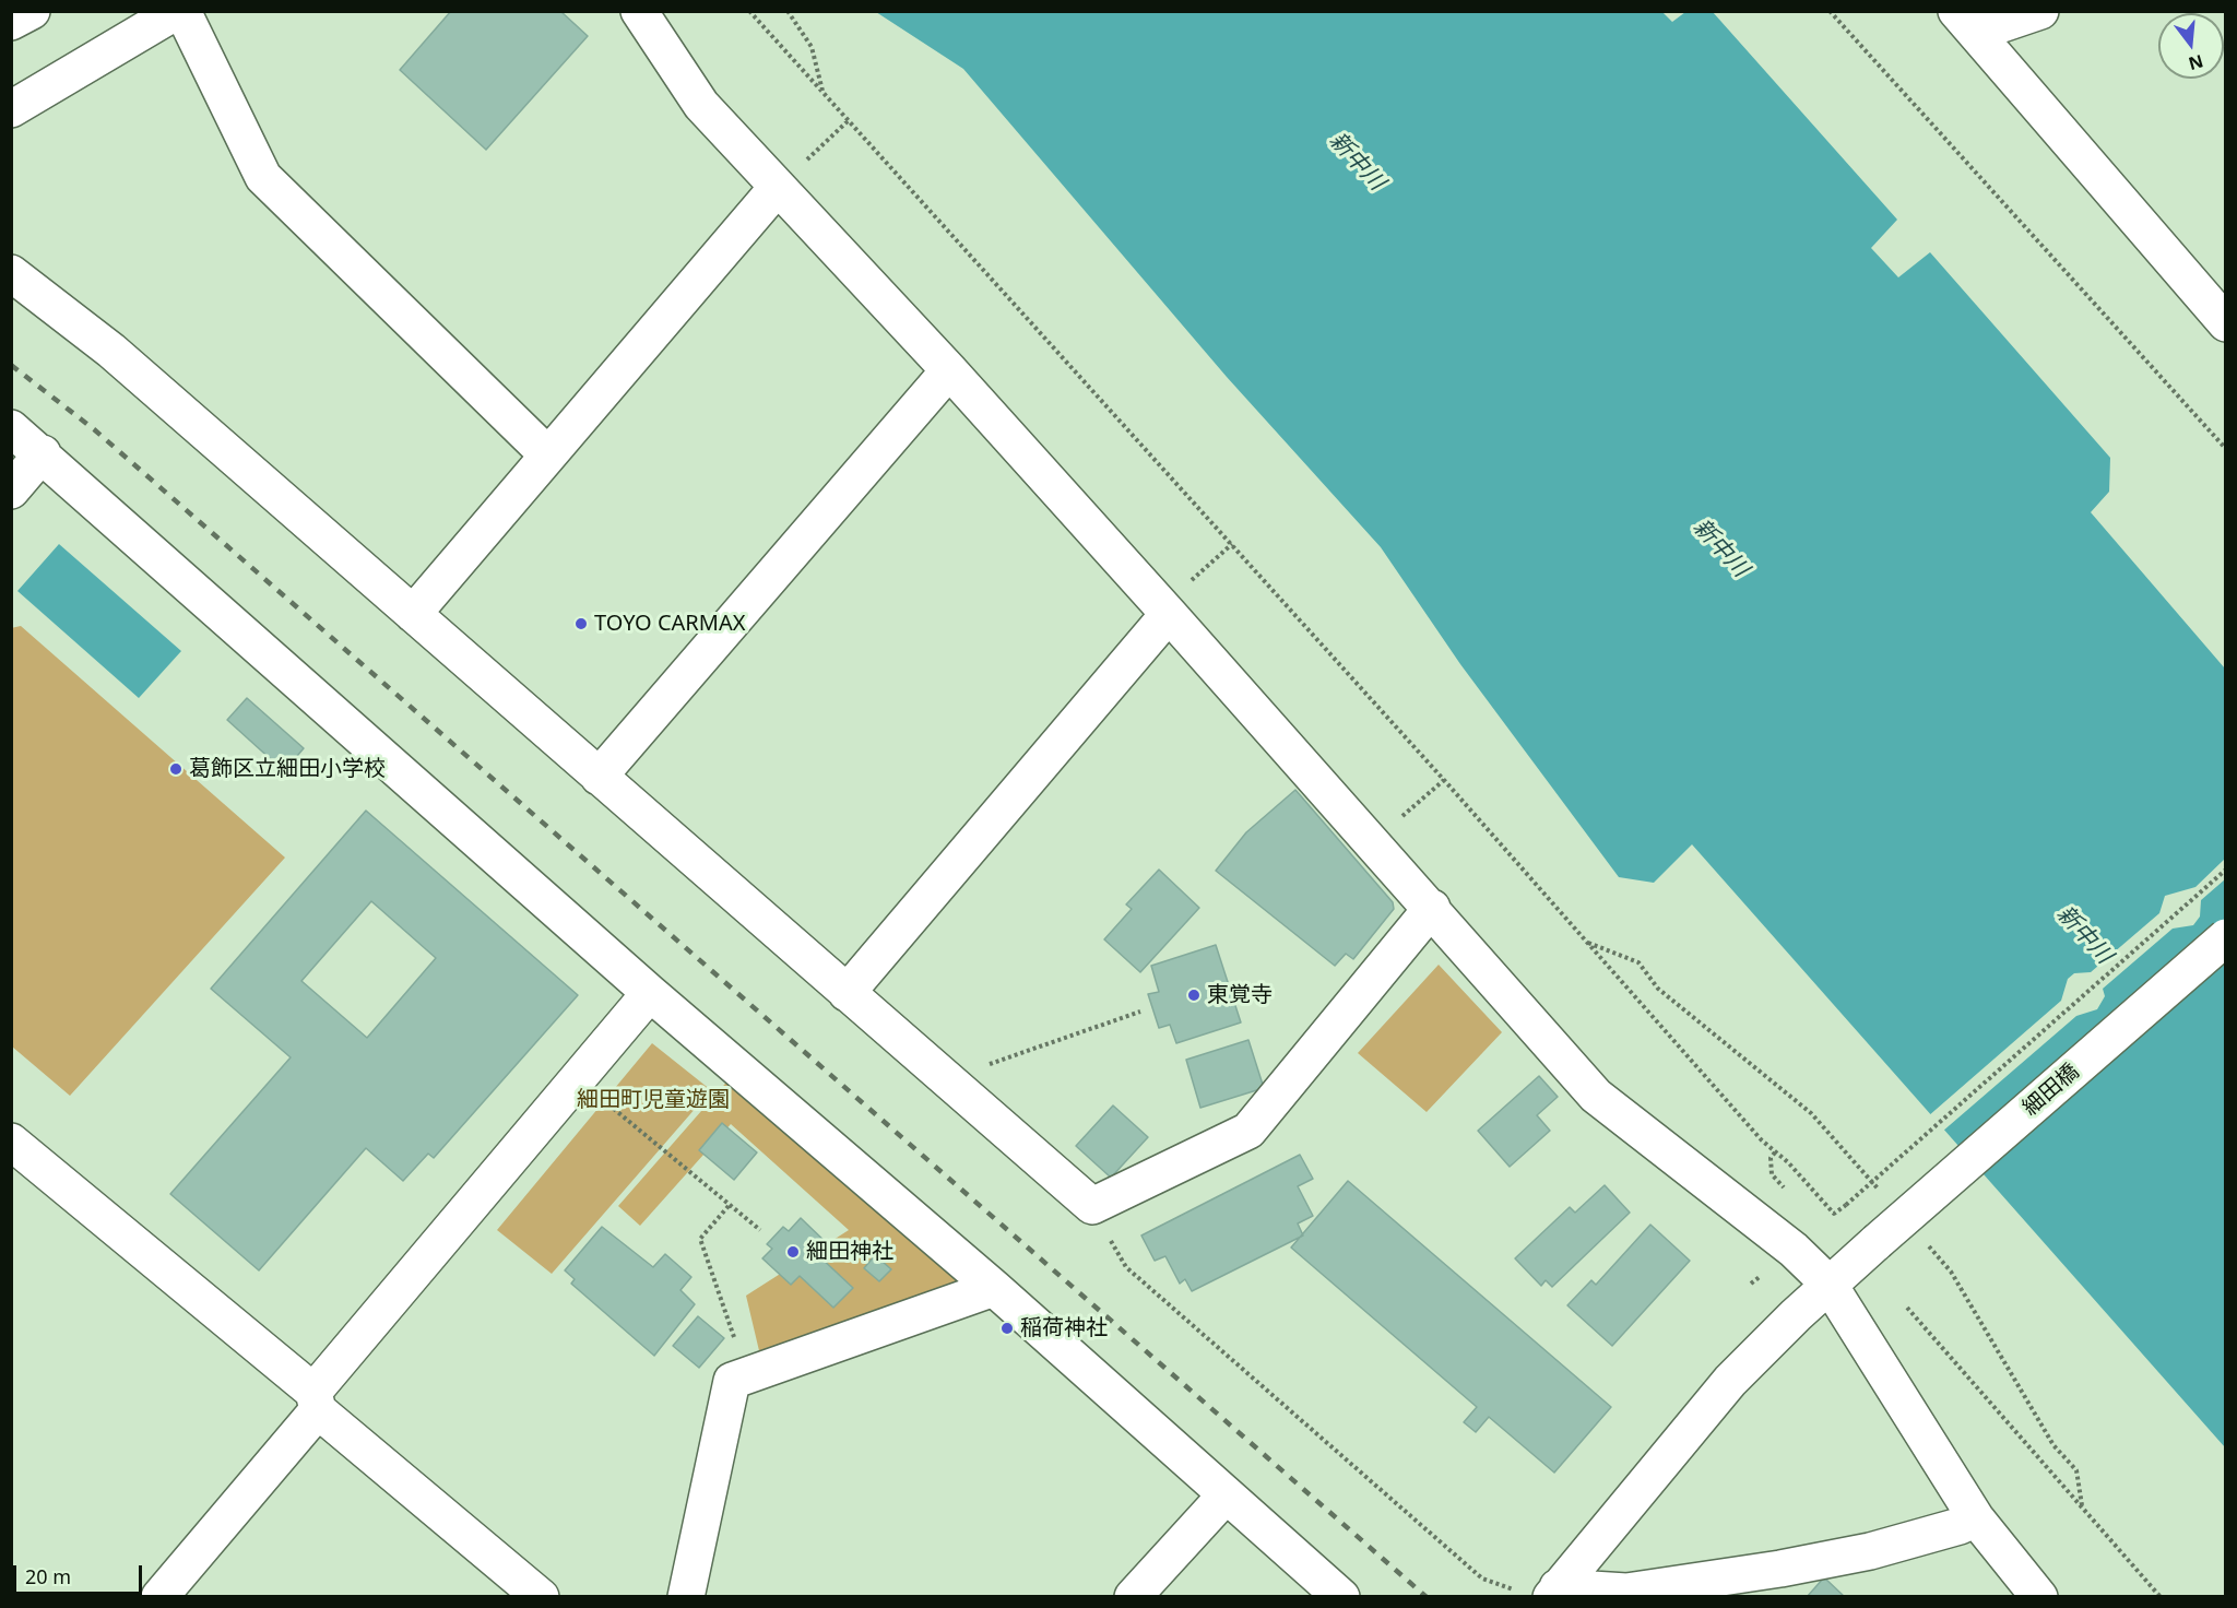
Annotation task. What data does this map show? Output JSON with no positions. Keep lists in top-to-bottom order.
{
  "streets": {
    "street": ["細田橋"]
  },
  "water": ["新中川"],
  "parks": ["細田町児童遊園"],
  "places": [
    "TOYO CARMAX",
    "葛飾区立細田小学校",
    "東覚寺",
    "細田神社",
    "稲荷神社"
  ],
  "scale_bar": "20 m",
  "north": "bottom"
}
